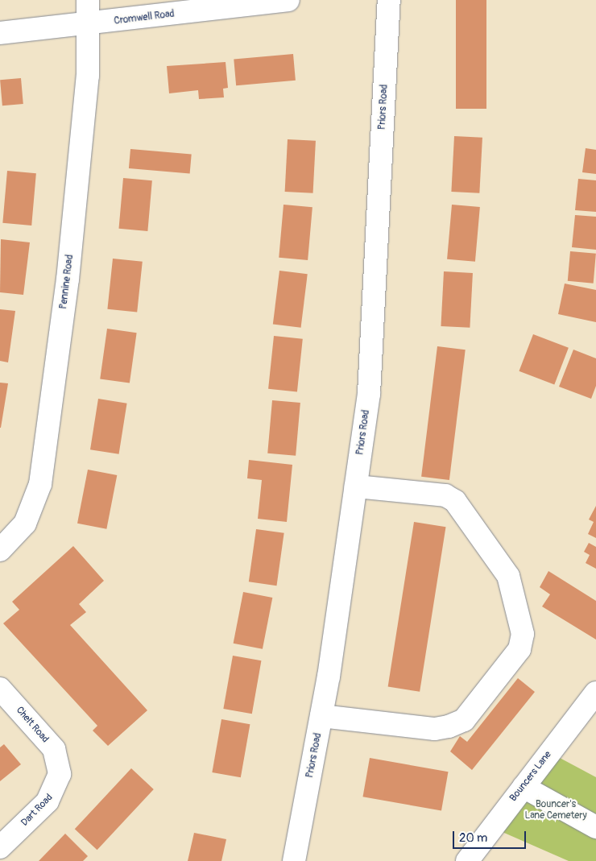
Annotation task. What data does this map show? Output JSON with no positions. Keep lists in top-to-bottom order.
{
  "streets": {
    "street": [
      "Cromwell Road",
      "Priors Road",
      "Pennine Road",
      "Chelt Road",
      "Bouncers Lane",
      "Dart Road"
    ]
  },
  "crossings": [
    ["Cromwell Road", "Pennine Road"],
    ["Chelt Road", "Dart Road"]
  ],
  "parks": ["Bouncer's Lane Cemetery"],
  "scale_bar": "20 m"
}
